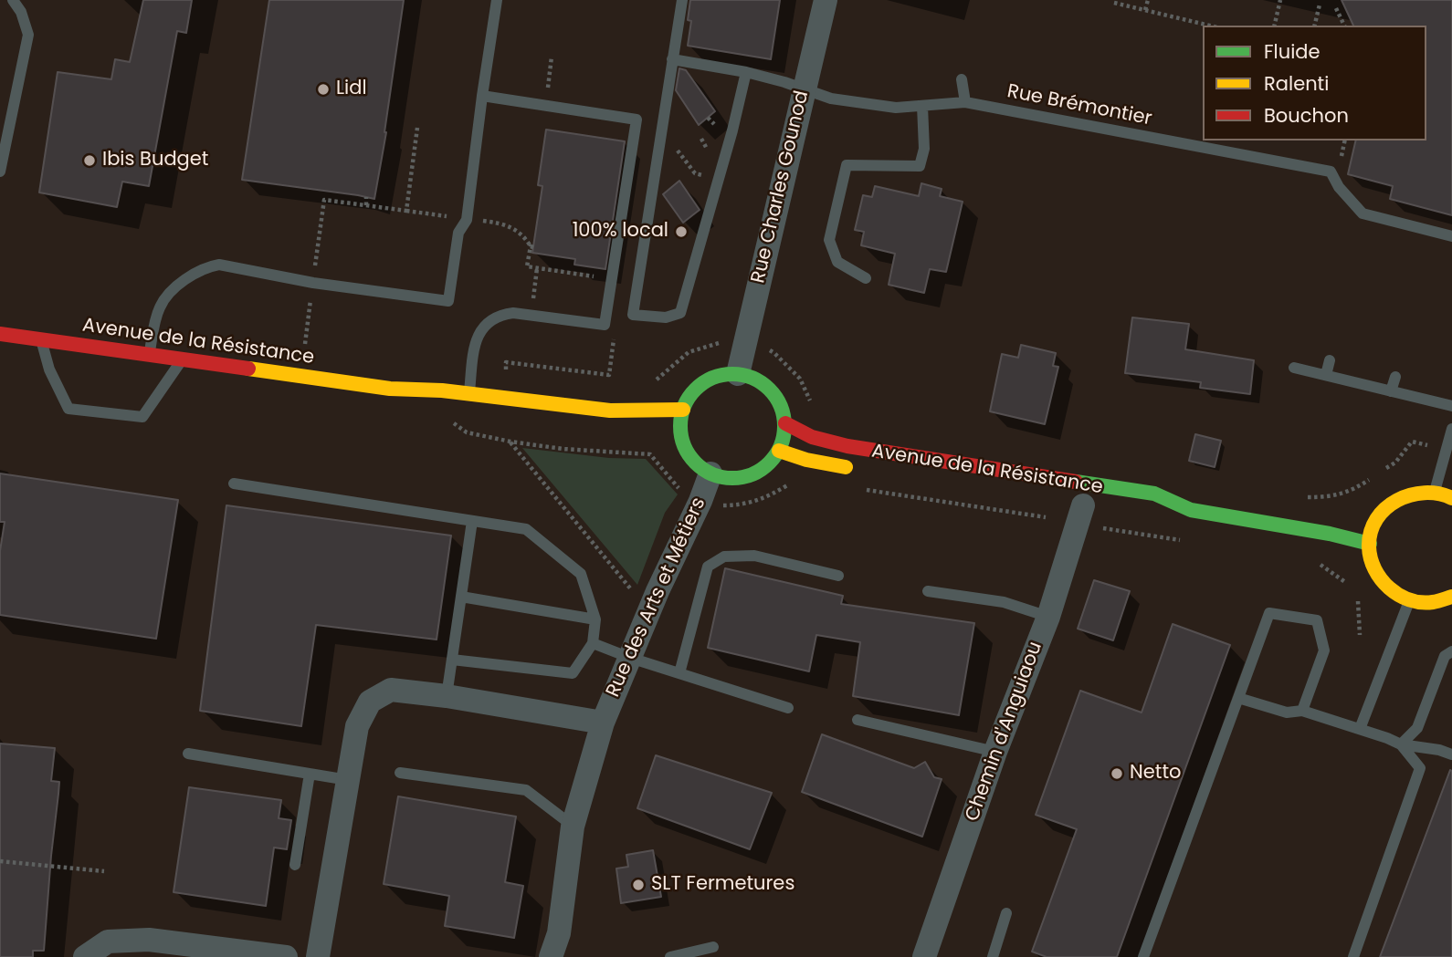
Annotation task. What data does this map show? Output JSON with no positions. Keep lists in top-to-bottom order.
{
  "streets": {
    "main road": ["Avenue de la Résistance"],
    "street": ["Rue Charles Gounod", "Rue des Arts et Métiers", "Chemin d'Anguiaou"],
    "lane": ["Rue Brémontier"]
  },
  "crossings": [
    ["Rue Brémontier", "Rue Charles Gounod"],
    ["Rue Charles Gounod", "Avenue de la Résistance"],
    ["Rue Charles Gounod", "Rue des Arts et Métiers"],
    ["Avenue de la Résistance", "Rue des Arts et Métiers"]
  ],
  "places": [
    "Lidl",
    "Ibis Budget",
    "100% local",
    "Netto",
    "SLT Fermetures"
  ],
  "legend": ["Fluide", "Ralenti", "Bouchon"]
}
